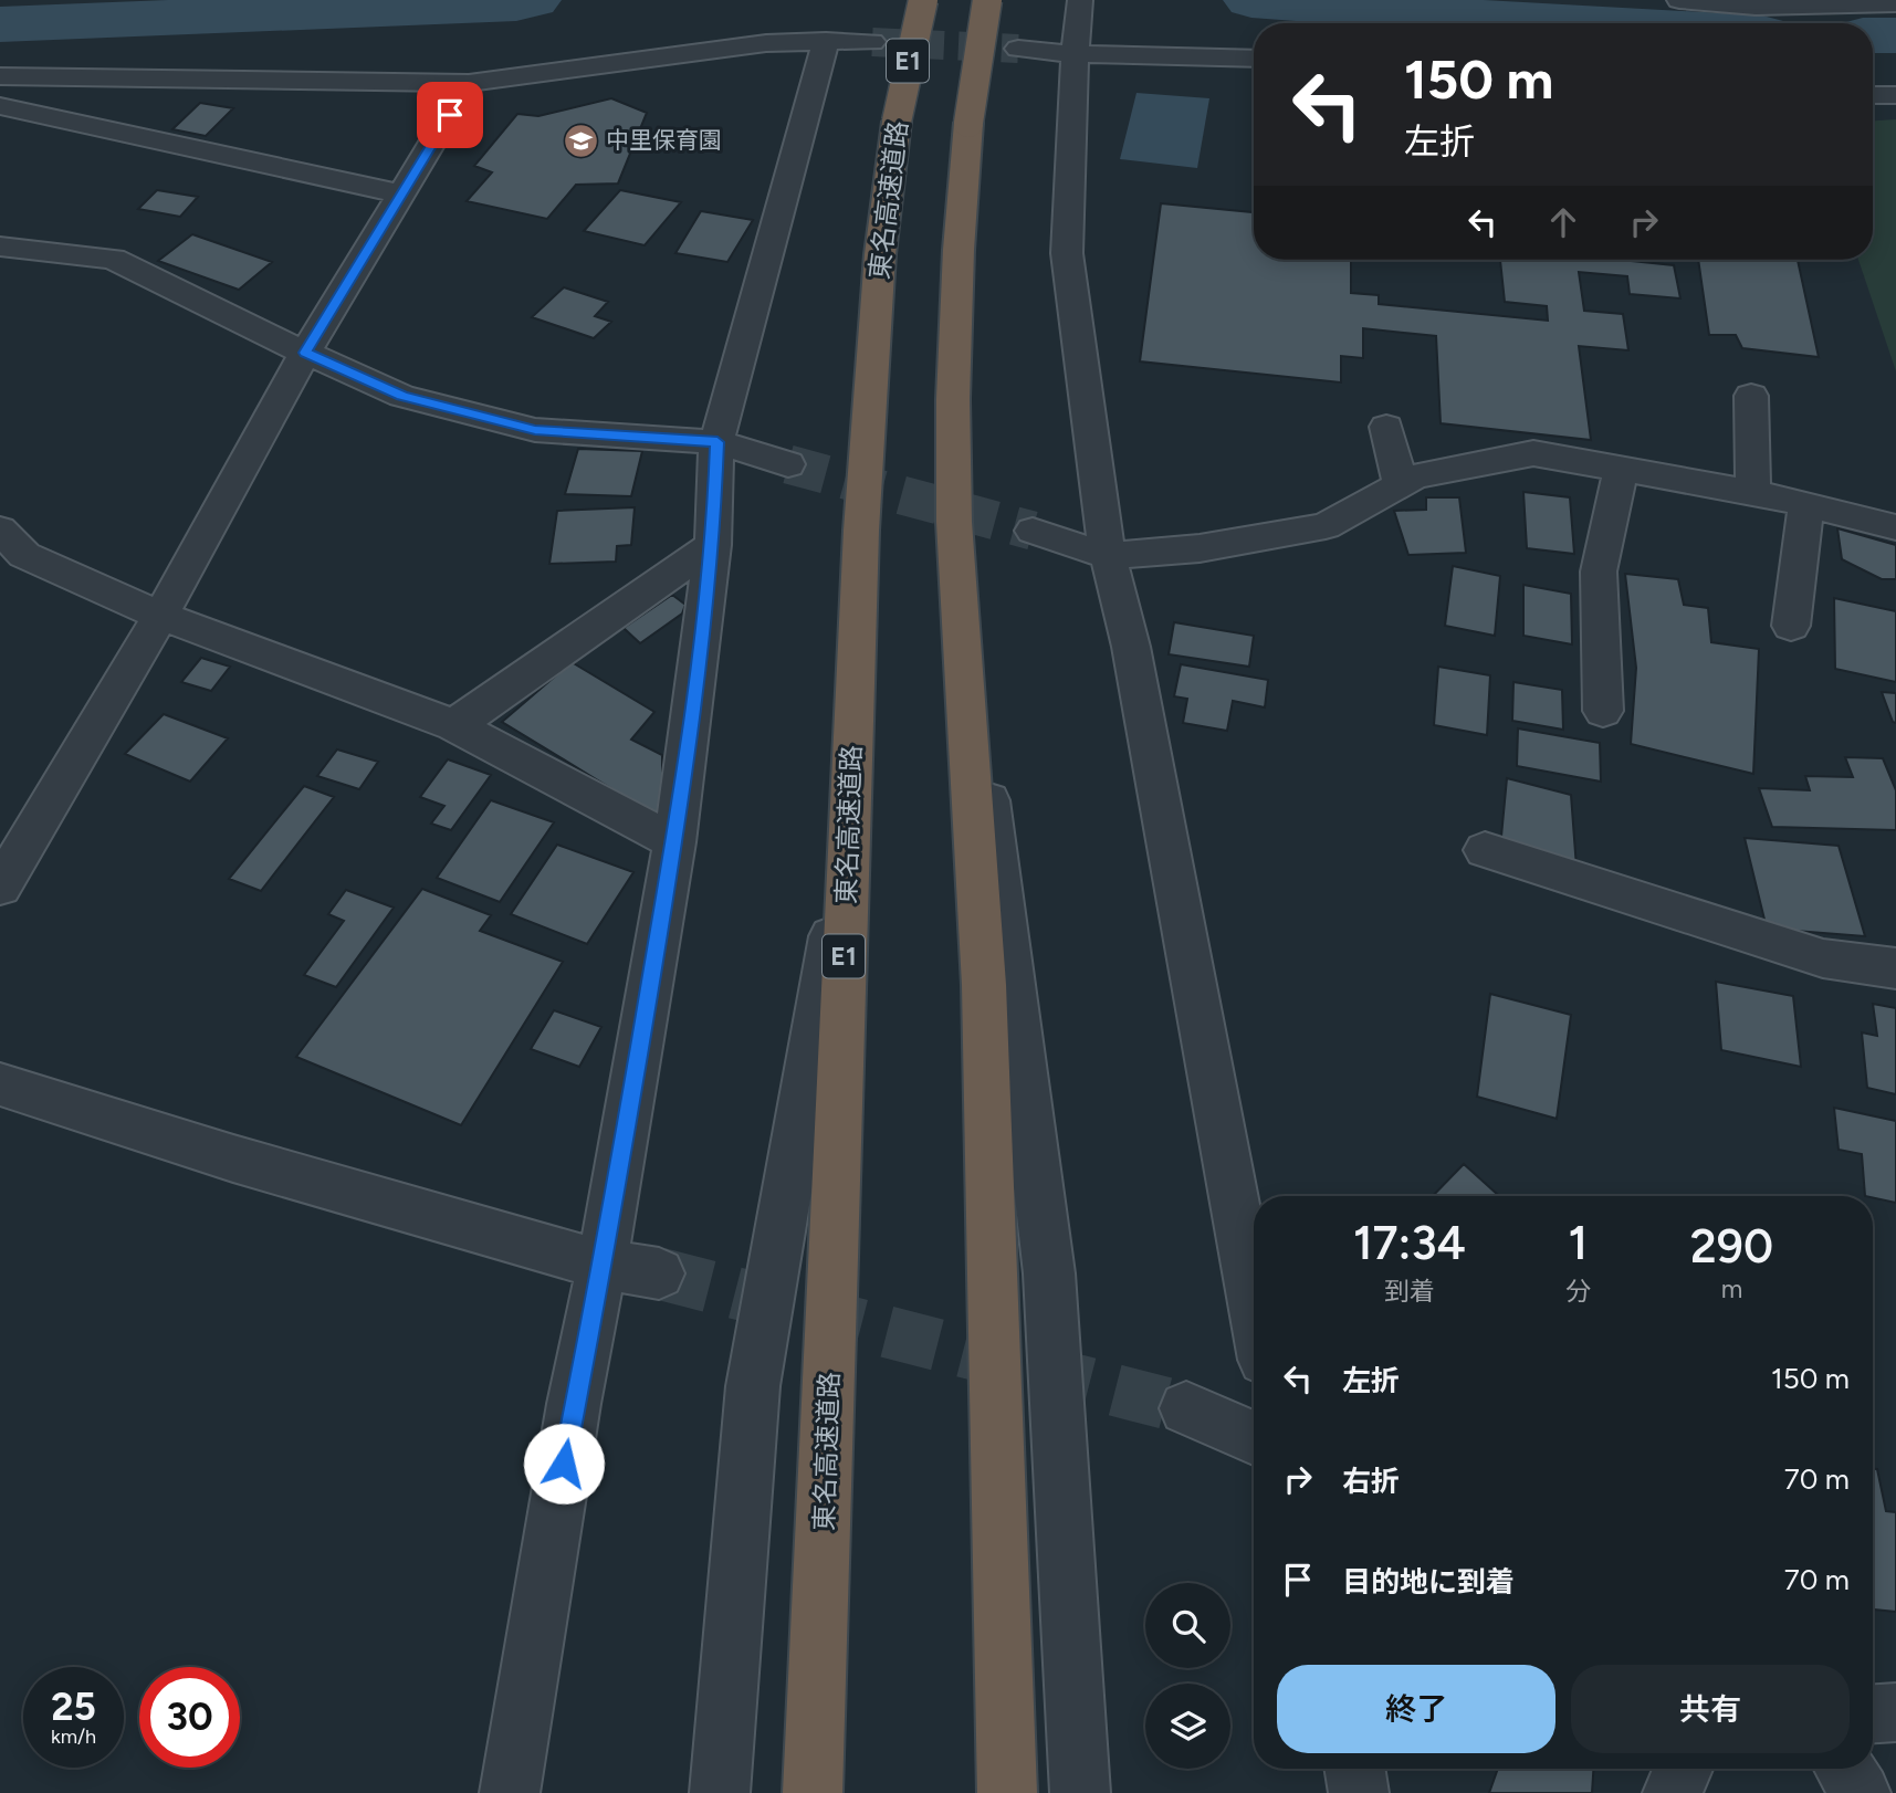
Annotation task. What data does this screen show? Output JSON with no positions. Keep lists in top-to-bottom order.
{
  "streets": {
    "highway": ["E1", "東名高速道路"]
  },
  "places": {
    "school or university": ["中里保育園"]
  },
  "page": {
    "turn": ["150 m", "左折"],
    "eta": [
      "17:34",
      "到着",
      "1",
      "分",
      "290",
      "m"
    ],
    "list": [
      {
        "name": "左折",
        "value": "150 m"
      },
      {
        "name": "右折",
        "value": "70 m"
      },
      {
        "name": "目的地に到着",
        "value": "70 m"
      }
    ],
    "buttons": ["終了", "共有"],
    "speed": "25 km/h",
    "limit": "30"
  }
}
